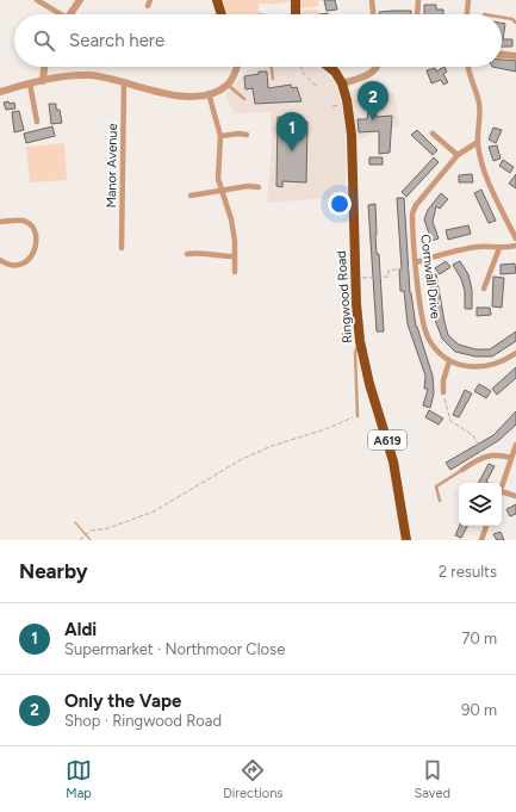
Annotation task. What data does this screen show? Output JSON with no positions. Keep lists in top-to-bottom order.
{
  "streets": {
    "highway": ["Ringwood Road", "A619"],
    "street": ["Manor Avenue", "Cornwall Drive"]
  },
  "page": {
    "search": "Search here",
    "pins": ["2", "1"],
    "heading": ["Nearby", "2 results"],
    "list": [
      {
        "mark": "1",
        "name": "Aldi",
        "note": "Supermarket · Northmoor Close",
        "value": "70 m"
      },
      {
        "mark": "2",
        "name": "Only the Vape",
        "note": "Shop · Ringwood Road",
        "value": "90 m"
      }
    ],
    "nav": ["Map", "Directions", "Saved"]
  }
}
